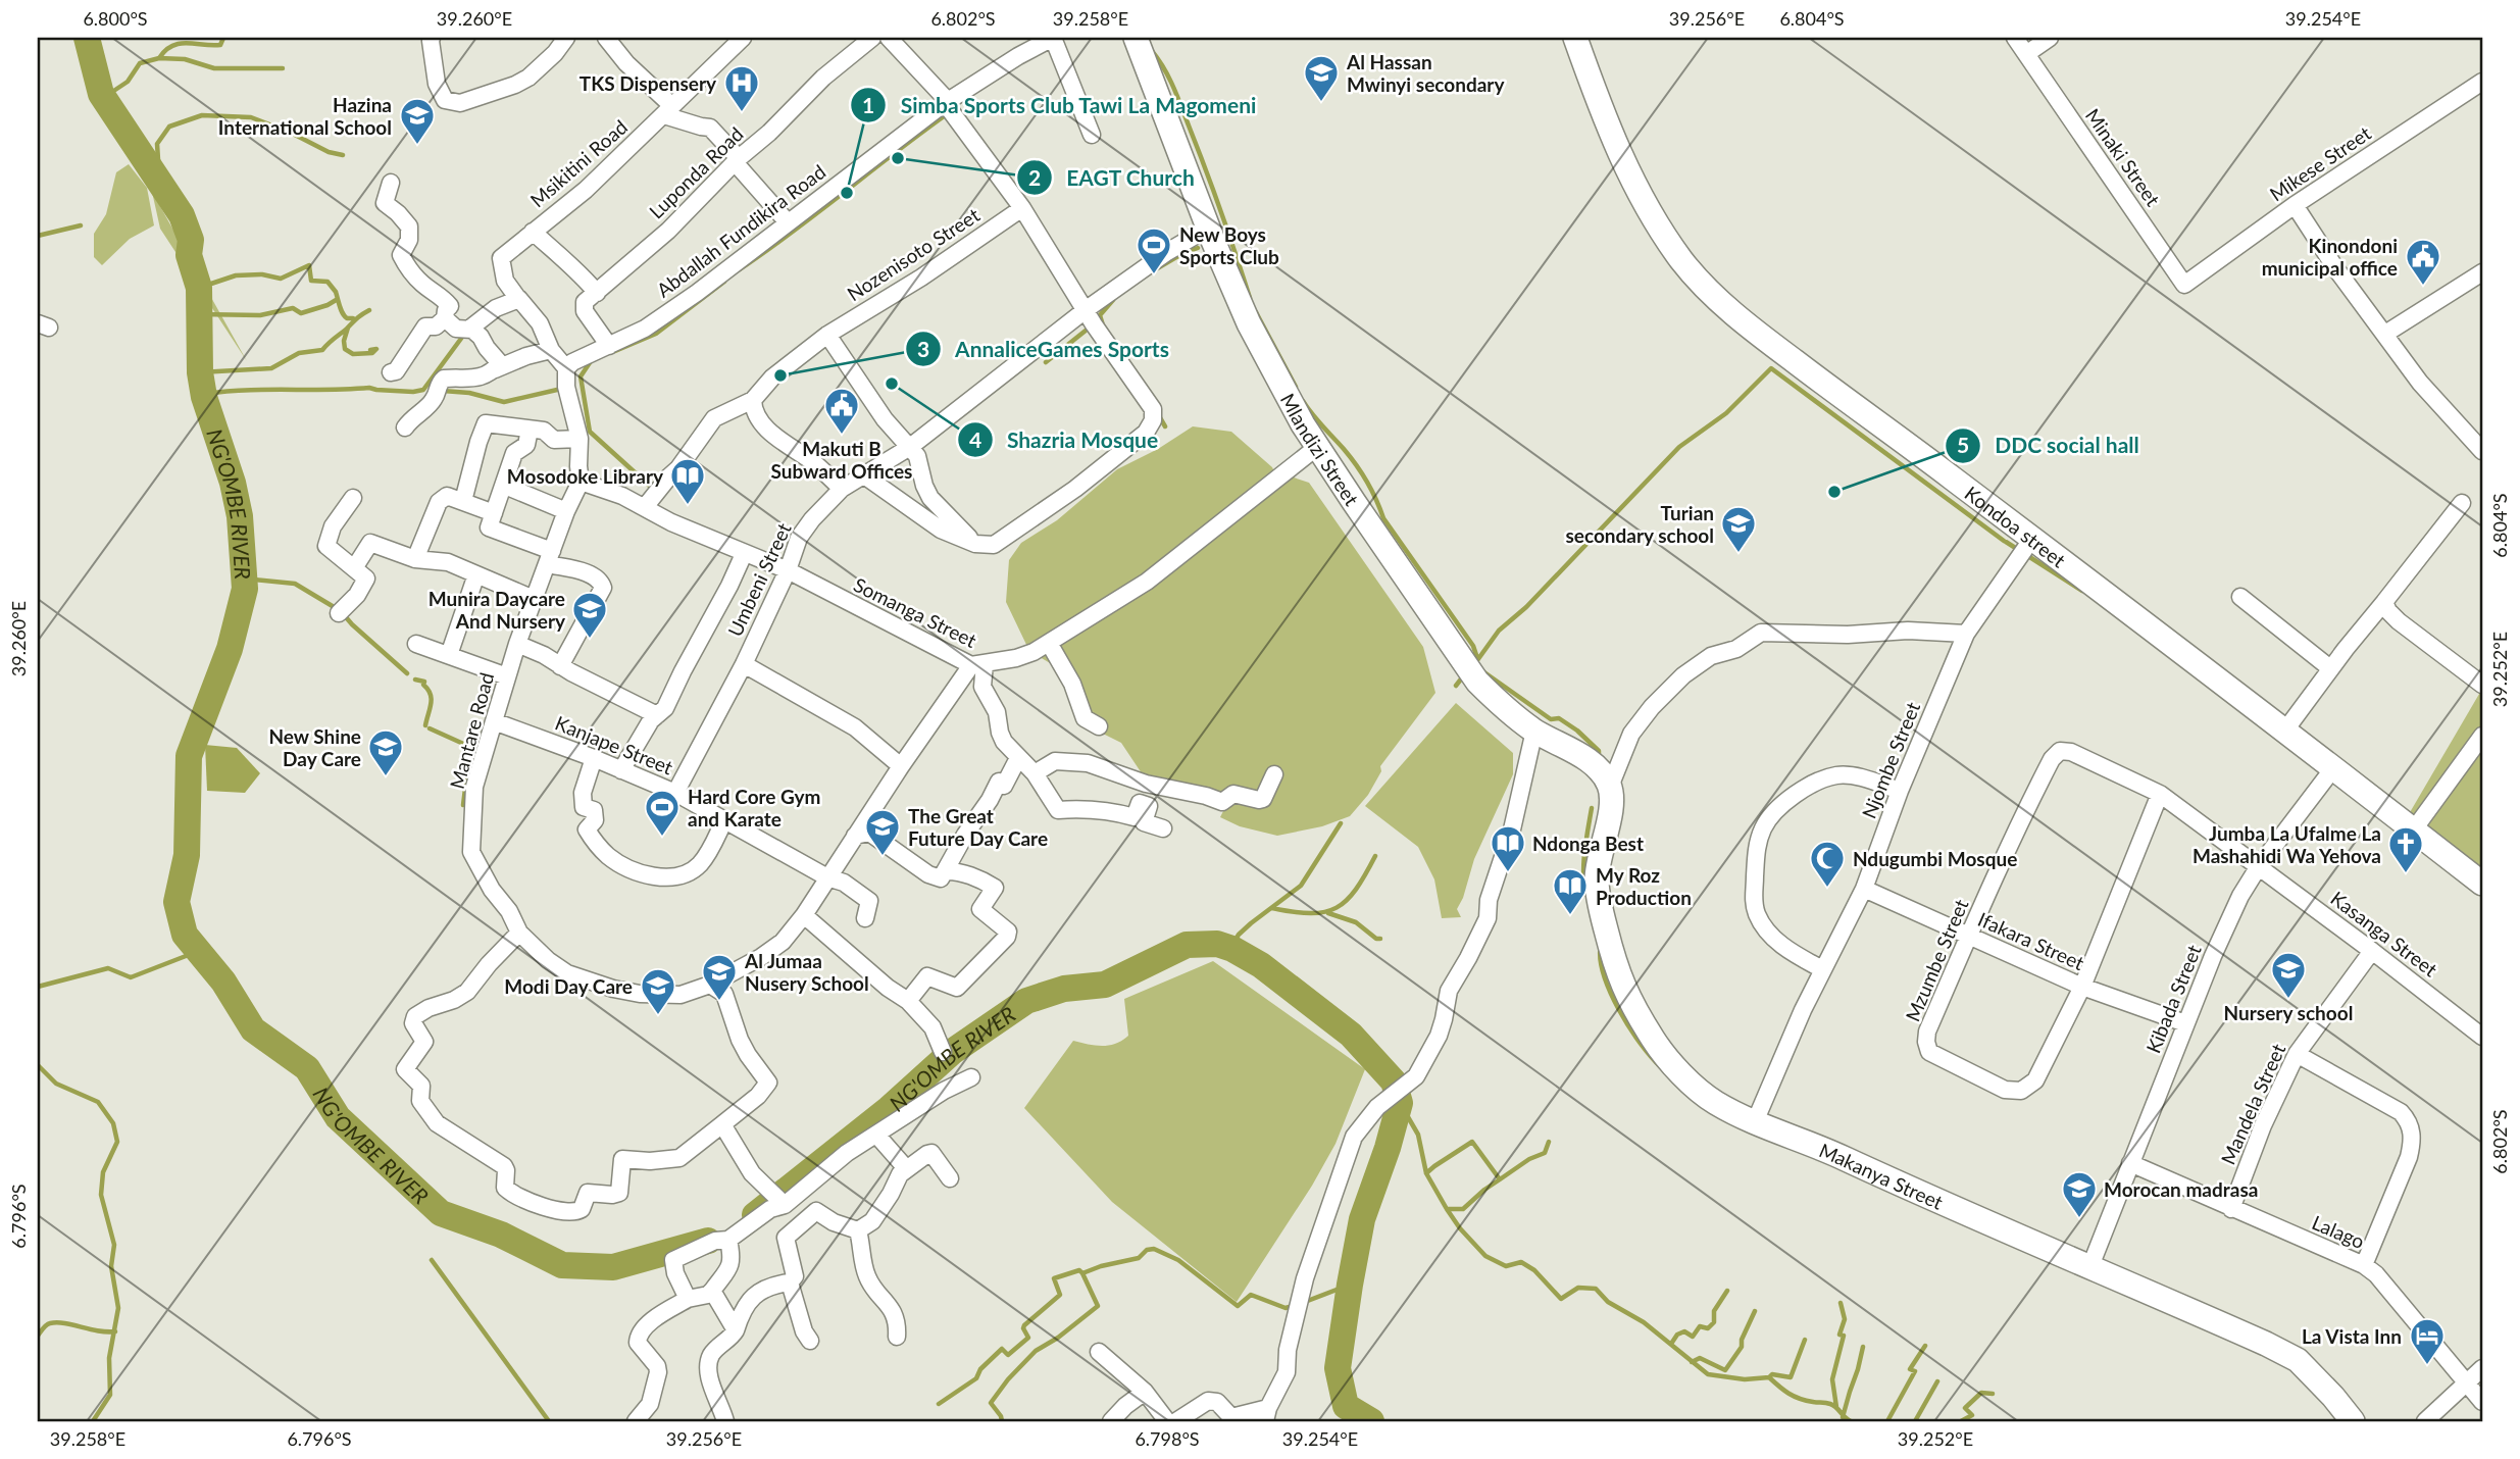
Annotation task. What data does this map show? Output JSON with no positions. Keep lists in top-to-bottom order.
{
  "streets": {
    "street": [
      "Minaki Street",
      "Msikitini Road",
      "Mikese Street",
      "Luponda Road",
      "Abdallah Fundikira Road",
      "Nozenisoto Street",
      "Mlandizi Street",
      "Kondoa street",
      "Umbeni Street",
      "Somanga Street",
      "Mantare Road",
      "Kanjape Street",
      "Njombe Street",
      "Kasanga Street",
      "Ifakara Street",
      "Mzumbe Street",
      "Kibada Street",
      "Mandela Street",
      "Makanya Street",
      "Lalago"
    ]
  },
  "crossings": [
    ["Minaki Street", "Mikese Street"],
    ["Mlandizi Street", "Umbeni Street"],
    ["Mlandizi Street", "Somanga Street"],
    ["Mlandizi Street", "Makanya Street"],
    ["Kondoa street", "Njombe Street"],
    ["Kondoa street", "Kibada Street"],
    ["Umbeni Street", "Somanga Street"],
    ["Umbeni Street", "Kanjape Street"],
    ["Somanga Street", "Mantare Road"],
    ["Mantare Road", "Kanjape Street"],
    ["Njombe Street", "Ifakara Street"],
    ["Njombe Street", "Makanya Street"],
    ["Kasanga Street", "Mzumbe Street"],
    ["Kasanga Street", "Kibada Street"],
    ["Kasanga Street", "Mandela Street"],
    ["Ifakara Street", "Mzumbe Street"],
    ["Ifakara Street", "Kibada Street"],
    ["Mzumbe Street", "Kibada Street"],
    ["Kibada Street", "Makanya Street"],
    ["Kibada Street", "Lalago"],
    ["Mandela Street", "Lalago"]
  ],
  "water": ["NG'OMBE RIVER"],
  "places": {
    "school or university": [
      "Al Hassan Mwinyi secondary",
      "Hazina International School",
      "Turian secondary school",
      "Munira Daycare And Nursery",
      "New Shine Day Care",
      "The Great Future Day Care",
      "Nursery school",
      "Al Jumaa Nusery School",
      "Modi Day Care",
      "Morocan madrasa"
    ],
    "hospital": ["TKS Dispensery"],
    "other": [
      "EAGT Church",
      "Simba Sports Club Tawi La Magomeni",
      "AnnaliceGames Sports",
      "Shazria Mosque",
      "DDC social hall"
    ],
    "sports": ["New Boys Sports Club", "Hard Core Gym and Karate"],
    "public building": ["Kinondoni municipal office", "Makuti B Subward Offices"],
    "library": ["Mosodoke Library", "Ndonga Best", "My Roz Production"],
    "church": ["Jumba La Ufalme La Mashahidi Wa Yehova"],
    "mosque": ["Ndugumbi Mosque"],
    "hotel": ["La Vista Inn"]
  },
  "coordinates": [
    "6.800°S",
    "39.260°E",
    "6.802°S",
    "39.258°E",
    "39.256°E",
    "6.804°S",
    "39.254°E",
    "39.252°E",
    "6.796°S",
    "6.798°S"
  ]
}
